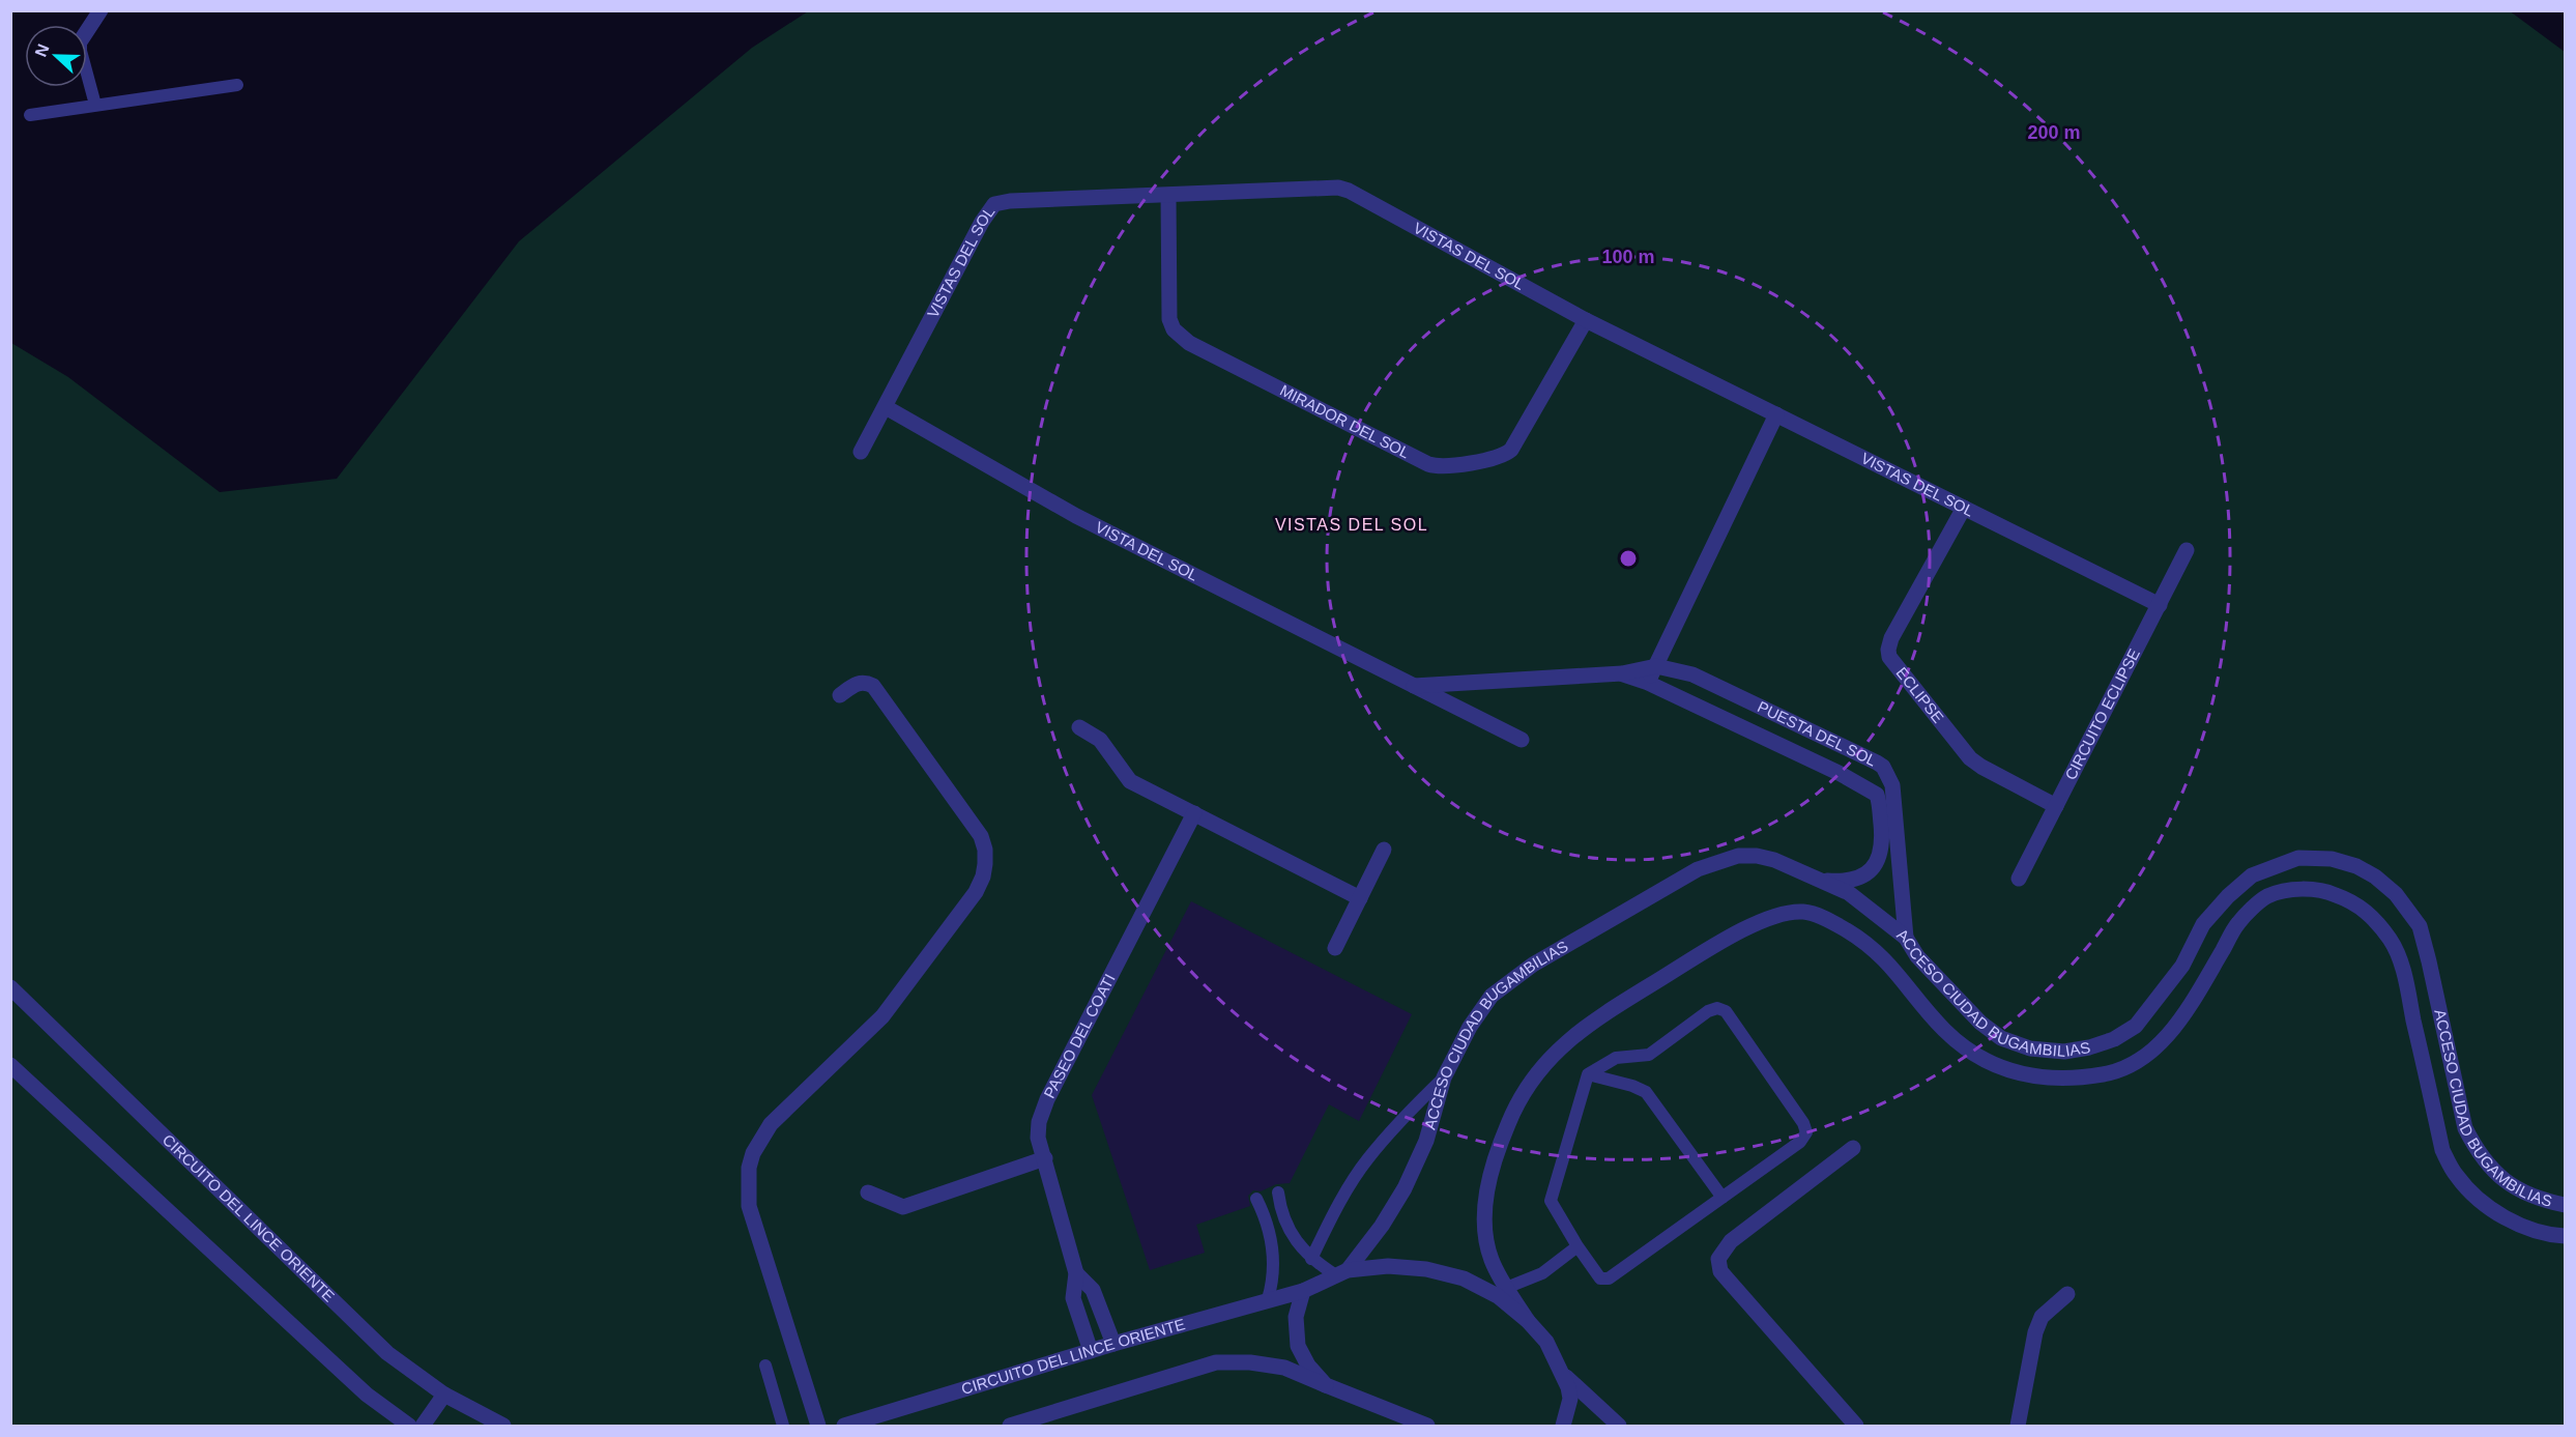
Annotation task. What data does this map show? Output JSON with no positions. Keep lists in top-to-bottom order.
{
  "streets": {
    "street": [
      "VISTAS DEL SOL",
      "MIRADOR DEL SOL",
      "VISTA DEL SOL",
      "ECLIPSE",
      "CIRCUITO ECLIPSE",
      "PUESTA DEL SOL",
      "ACCESO CIUDAD BUGAMBILIAS",
      "PASEO DEL COATI",
      "CIRCUITO DEL LINCE ORIENTE"
    ]
  },
  "crossings": [
    ["VISTAS DEL SOL", "MIRADOR DEL SOL"],
    ["VISTAS DEL SOL", "VISTA DEL SOL"],
    ["VISTAS DEL SOL", "ECLIPSE"],
    ["VISTAS DEL SOL", "CIRCUITO ECLIPSE"],
    ["ECLIPSE", "CIRCUITO ECLIPSE"],
    ["ACCESO CIUDAD BUGAMBILIAS", "CIRCUITO DEL LINCE ORIENTE"],
    ["PASEO DEL COATI", "CIRCUITO DEL LINCE ORIENTE"]
  ],
  "districts": ["VISTAS DEL SOL"],
  "north": "left",
  "rings": ["200 m", "100 m"]
}
